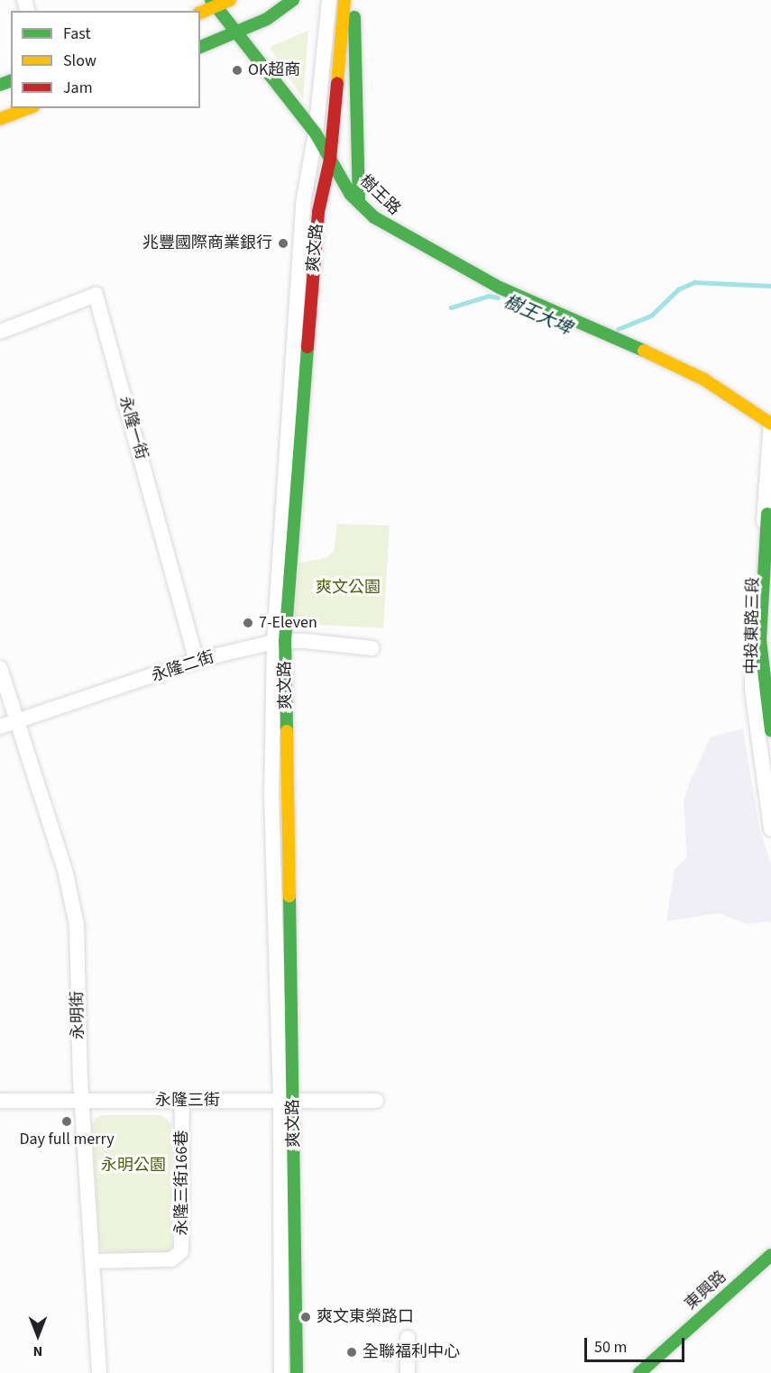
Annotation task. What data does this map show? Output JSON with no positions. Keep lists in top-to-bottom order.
{
  "streets": {
    "street": [
      "樹王路",
      "爽文路",
      "永隆一街",
      "中投東路三段",
      "永隆二街",
      "永明街",
      "永隆三街",
      "永隆三街166巷",
      "東興路"
    ]
  },
  "crossings": [
    ["樹王路", "爽文路"],
    ["樹王路", "中投東路三段"],
    ["爽文路", "永隆二街"],
    ["爽文路", "永隆三街"],
    ["永隆一街", "永隆二街"],
    ["永隆二街", "永明街"],
    ["永明街", "永隆三街"],
    ["永明街", "永隆三街166巷"],
    ["永隆三街", "永隆三街166巷"]
  ],
  "water": ["樹王大埤"],
  "parks": ["爽文公園", "永明公園"],
  "places": [
    "OK超商",
    "兆豐國際商業銀行",
    "7-Eleven",
    "Day full merry",
    "爽文東榮路口",
    "全聯福利中心"
  ],
  "legend": ["Fast", "Slow", "Jam"],
  "scale_bar": "50 m",
  "north": "bottom"
}
